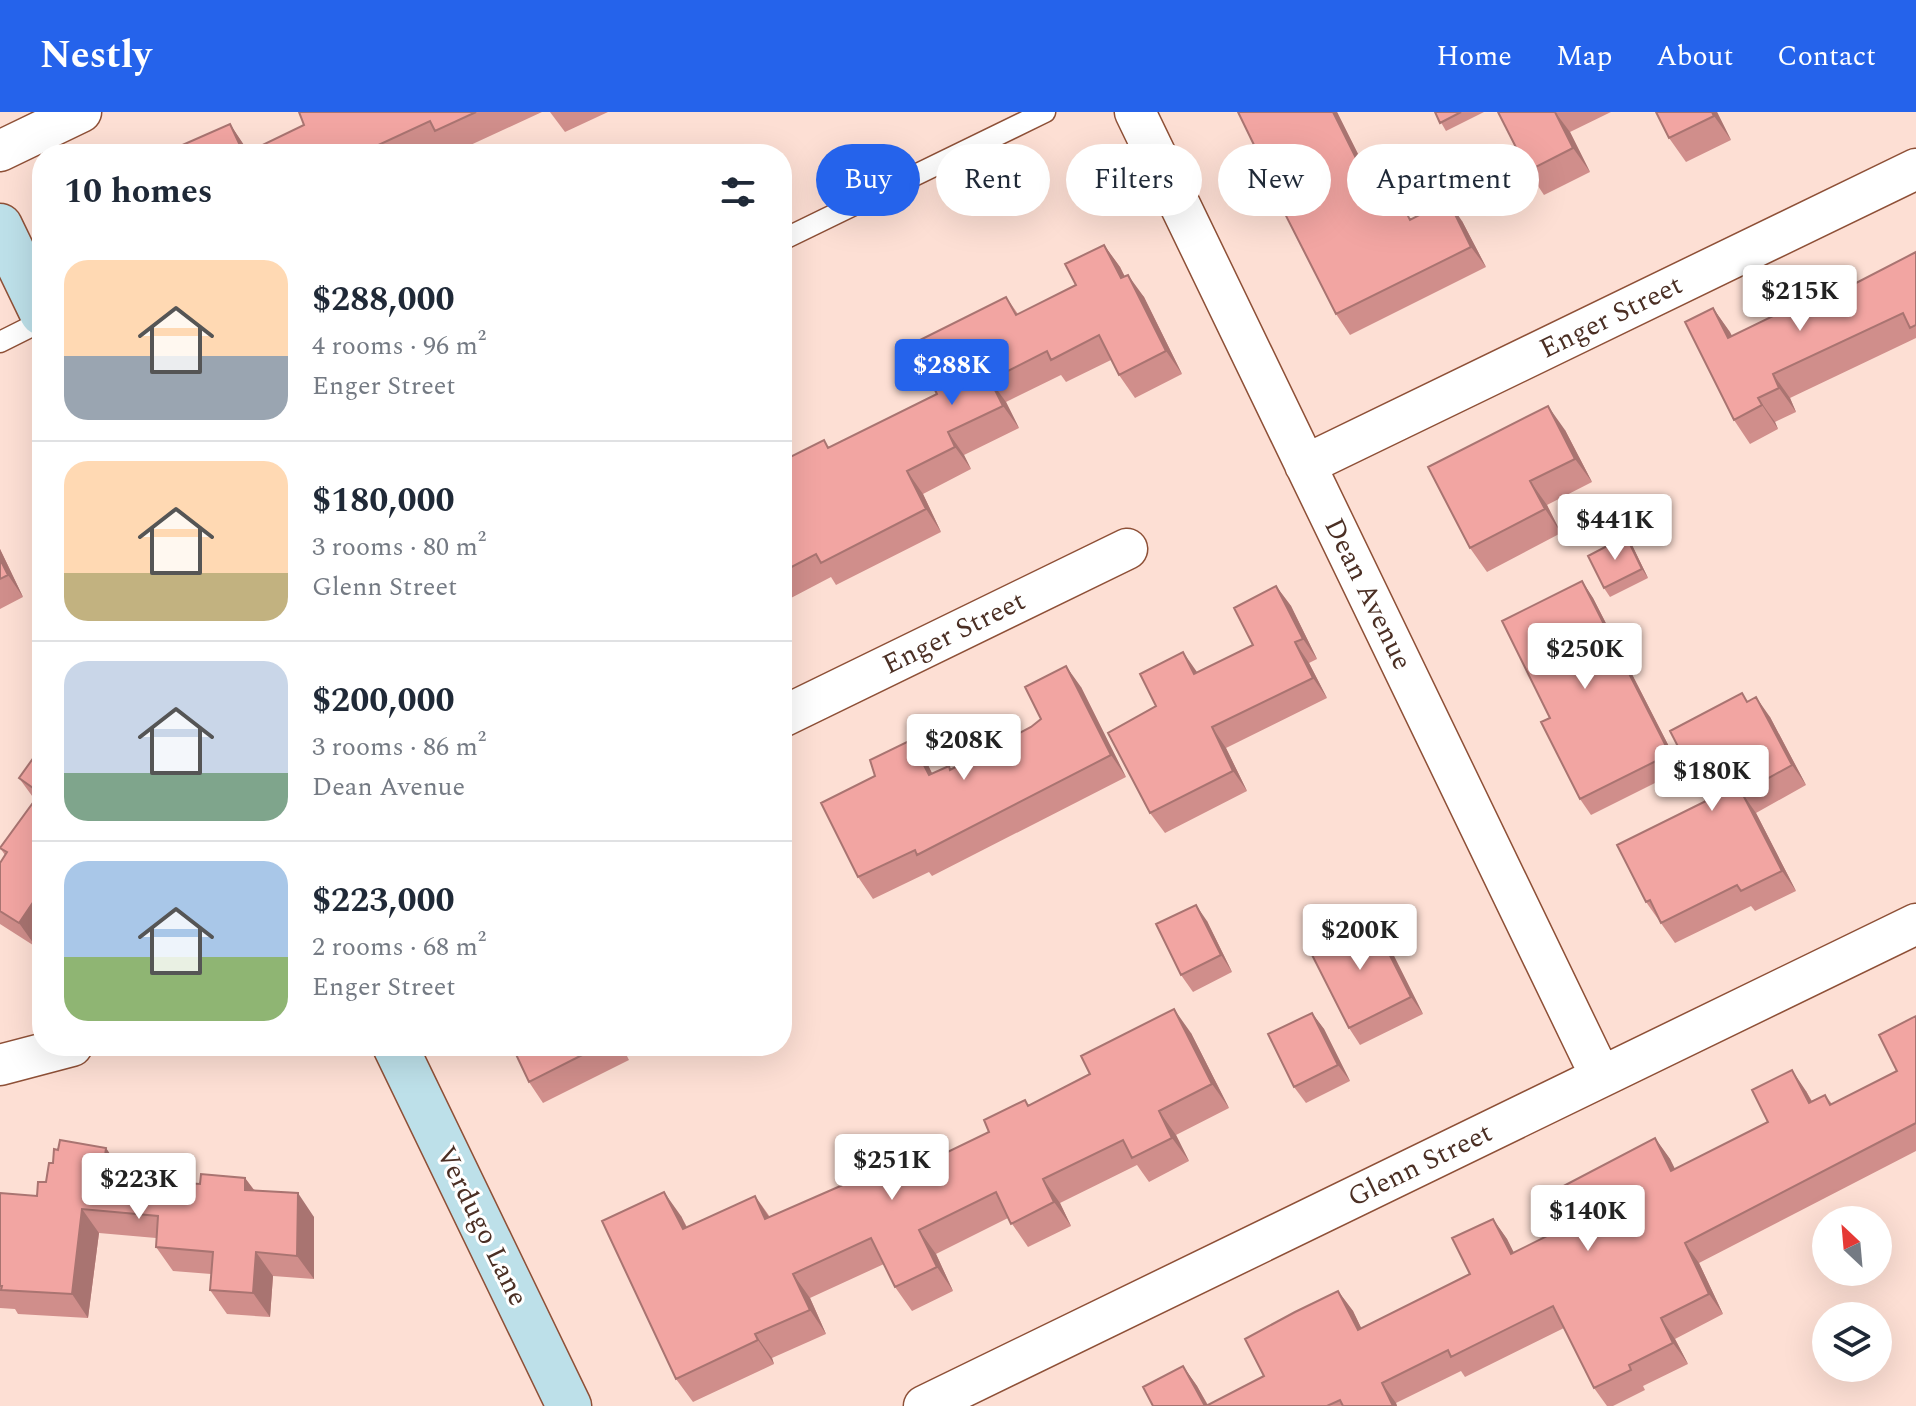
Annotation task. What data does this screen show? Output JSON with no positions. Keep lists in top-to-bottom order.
{
  "streets": {
    "street": [
      "Enger Street",
      "Dean Avenue",
      "Glenn Street",
      "Verdugo Lane"
    ]
  },
  "crossings": [
    ["Enger Street", "Dean Avenue"],
    ["Dean Avenue", "Glenn Street"]
  ],
  "north": "top left",
  "page": {
    "header": "Nestly",
    "nav": [
      "Home",
      "Map",
      "About",
      "Contact"
    ],
    "chip": [
      "Buy",
      "Rent",
      "Filters",
      "New",
      "Apartment"
    ],
    "heading": "10 homes",
    "list": [
      {
        "name": "$288,000",
        "note": "4 rooms · 96 m² · Enger Street"
      },
      {
        "name": "$180,000",
        "note": "3 rooms · 80 m² · Glenn Street"
      },
      {
        "name": "$200,000",
        "note": "3 rooms · 86 m² · Dean Avenue"
      },
      {
        "name": "$223,000",
        "note": "2 rooms · 68 m² · Enger Street"
      }
    ],
    "price": [
      "$215K",
      "$288K",
      "$441K",
      "$250K",
      "$208K",
      "$180K",
      "$200K",
      "$251K",
      "$223K",
      "$140K"
    ]
  }
}
